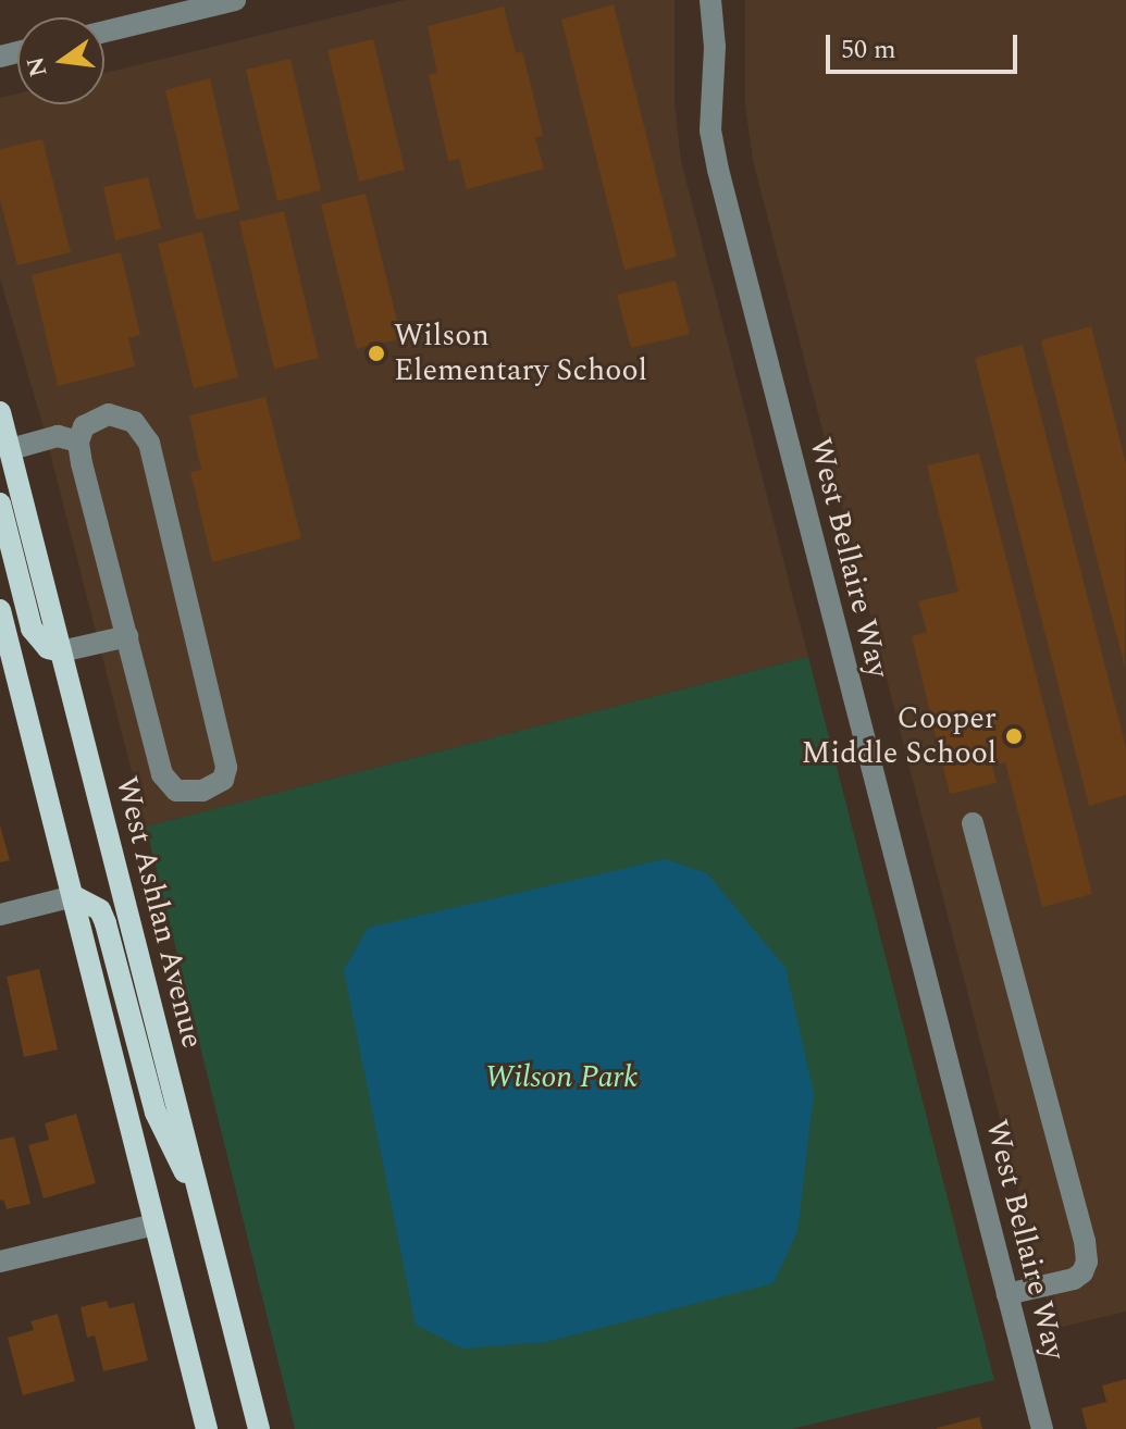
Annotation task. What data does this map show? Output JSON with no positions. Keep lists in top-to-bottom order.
{
  "streets": {
    "main road": ["West Ashlan Avenue"],
    "street": ["West Bellaire Way"]
  },
  "parks": ["Wilson Park"],
  "places": ["Wilson Elementary School", "Cooper Middle School"],
  "scale_bar": "50 m",
  "north": "left"
}
